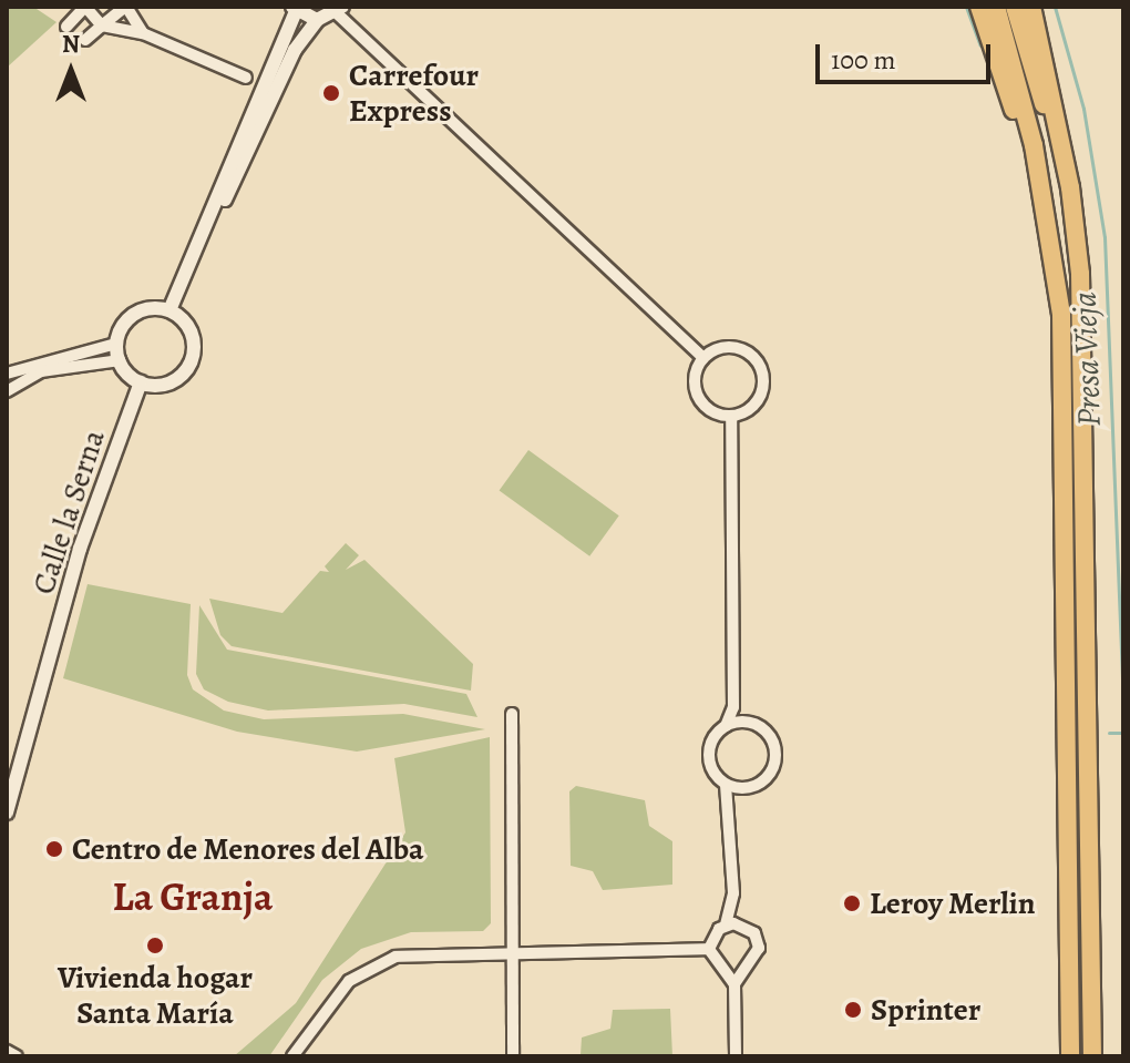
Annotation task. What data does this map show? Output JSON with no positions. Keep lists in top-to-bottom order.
{
  "streets": {
    "street": ["Calle la Serna"]
  },
  "districts": ["La Granja"],
  "water": ["Presa Vieja"],
  "places": [
    "Carrefour Express",
    "Centro de Menores del Alba",
    "Leroy Merlin",
    "Vivienda hogar Santa María",
    "Sprinter"
  ],
  "scale_bar": "100 m",
  "north": "top"
}
